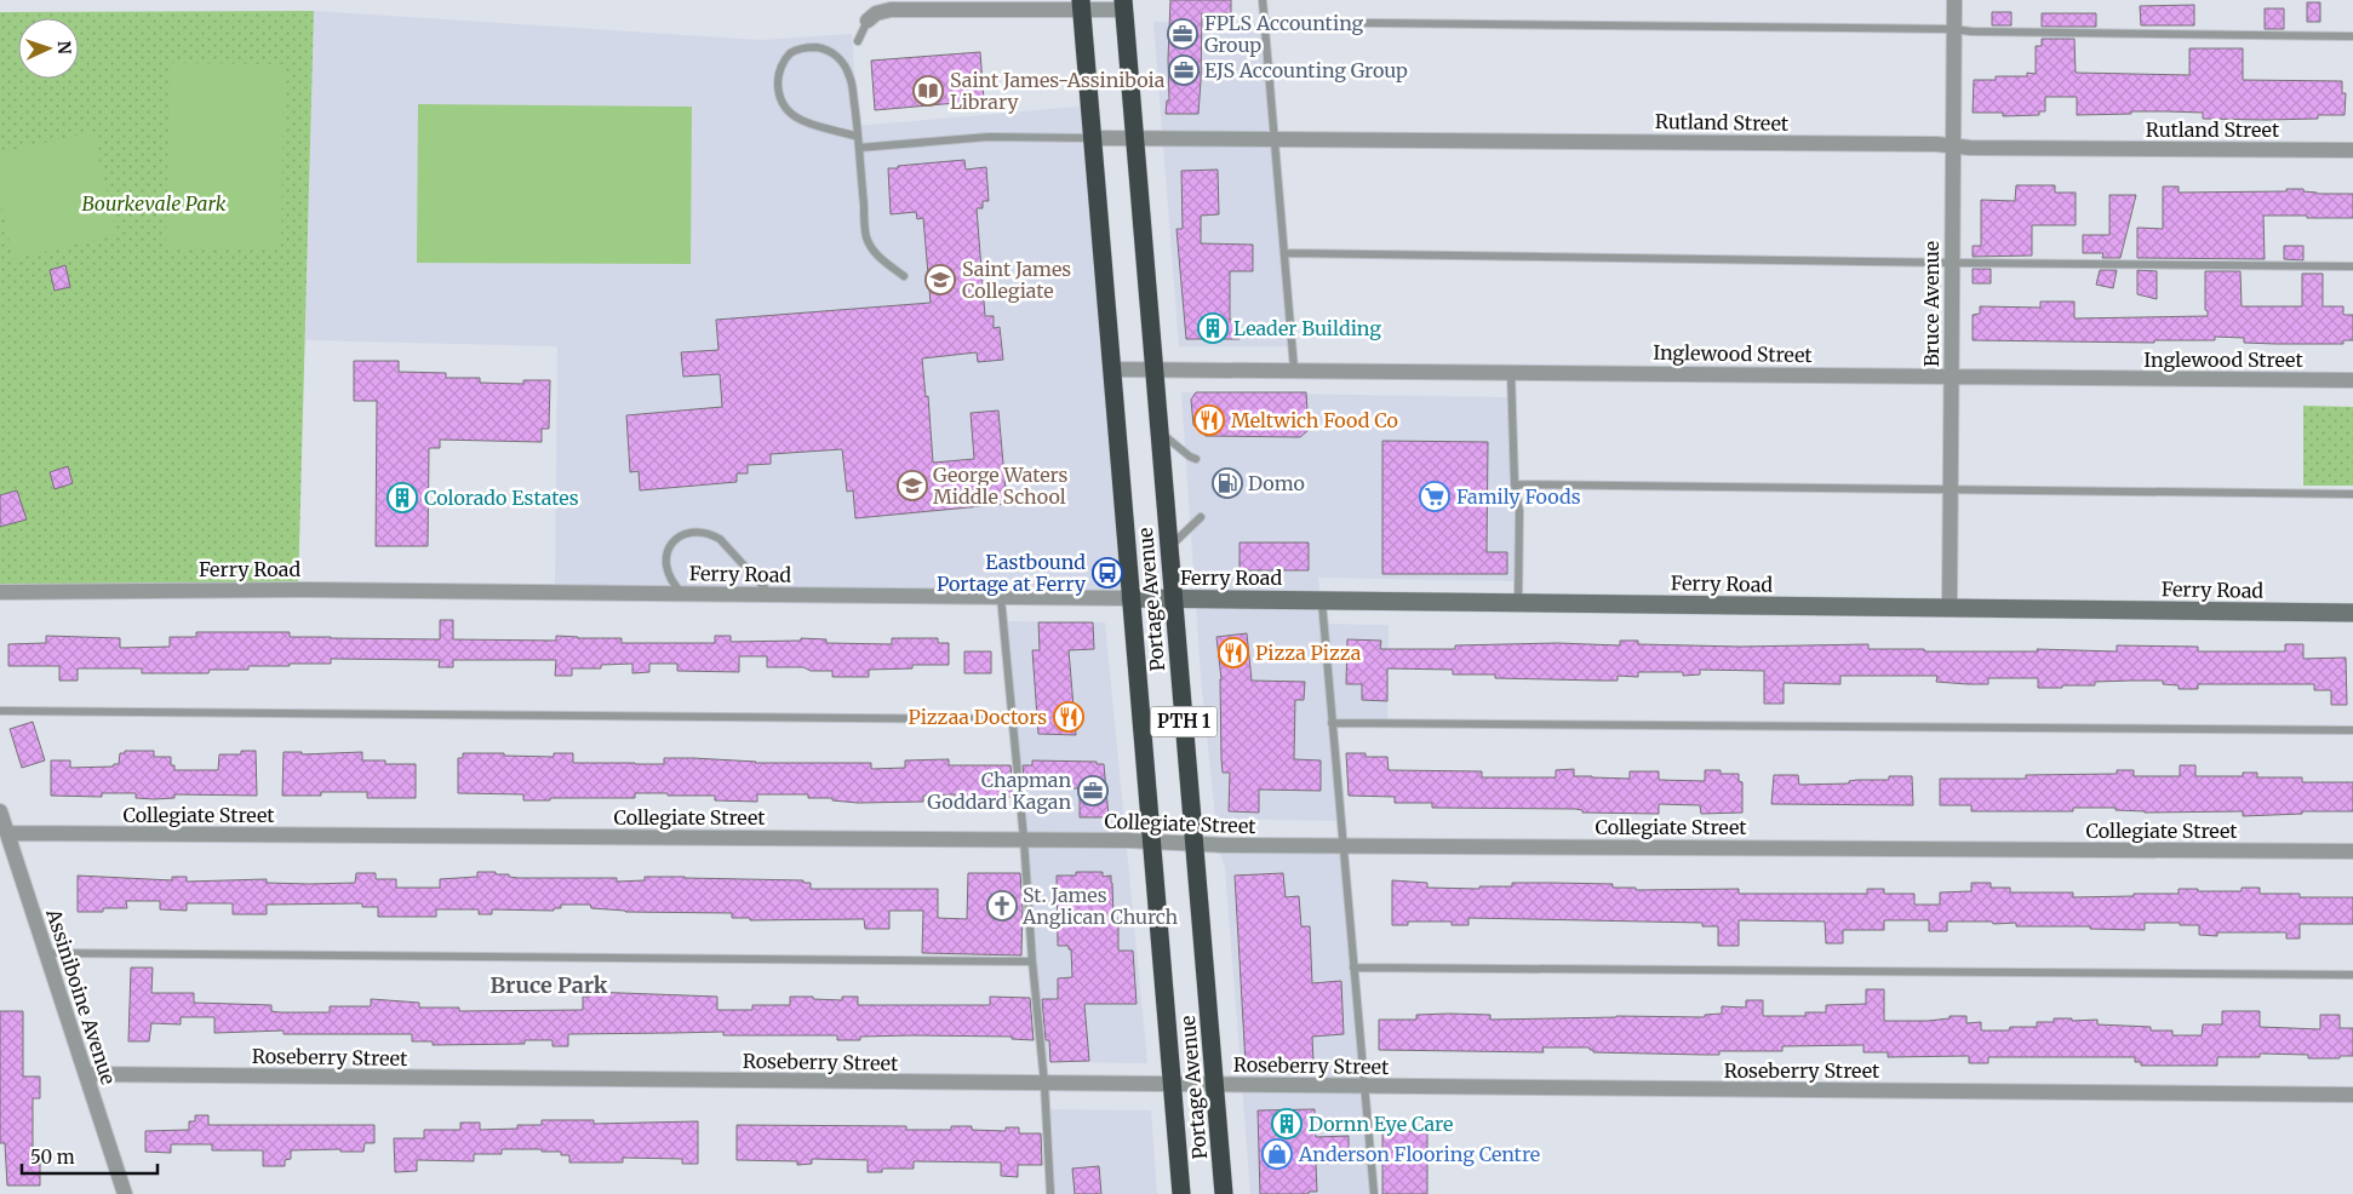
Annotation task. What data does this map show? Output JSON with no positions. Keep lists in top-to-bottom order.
{
  "streets": {
    "highway": ["Portage Avenue", "PTH 1"],
    "main road": ["Ferry Road"],
    "street": [
      "Rutland Street",
      "Bruce Avenue",
      "Inglewood Street",
      "Collegiate Street",
      "Assiniboine Avenue",
      "Roseberry Street"
    ]
  },
  "crossings": [
    ["Rutland Street", "Bruce Avenue"],
    ["Rutland Street", "Portage Avenue"],
    ["Bruce Avenue", "Inglewood Street"],
    ["Bruce Avenue", "Ferry Road"],
    ["Inglewood Street", "Portage Avenue"],
    ["Ferry Road", "Portage Avenue"],
    ["Portage Avenue", "Collegiate Street"],
    ["Portage Avenue", "Roseberry Street"],
    ["Collegiate Street", "Assiniboine Avenue"],
    ["Assiniboine Avenue", "Roseberry Street"]
  ],
  "districts": ["Bruce Park"],
  "parks": ["Bourkevale Park"],
  "places": {
    "office": ["FPLS Accounting Group", "EJS Accounting Group", "Chapman Goddard Kagan"],
    "library": ["Saint James-Assiniboia Library"],
    "school or university": ["Saint James Collegiate", "George Waters Middle School"],
    "building": ["Leader Building", "Colorado Estates", "Dornn Eye Care"],
    "restaurant": ["Meltwich Food Co", "Pizza Pizza", "Pizzaa Doctors"],
    "fuel station": ["Domo"],
    "supermarket": ["Family Foods"],
    "bus stop": ["Eastbound Portage at Ferry"],
    "church": ["St. James Anglican Church"],
    "shop": ["Anderson Flooring Centre"]
  },
  "scale_bar": "50 m",
  "north": "right"
}
